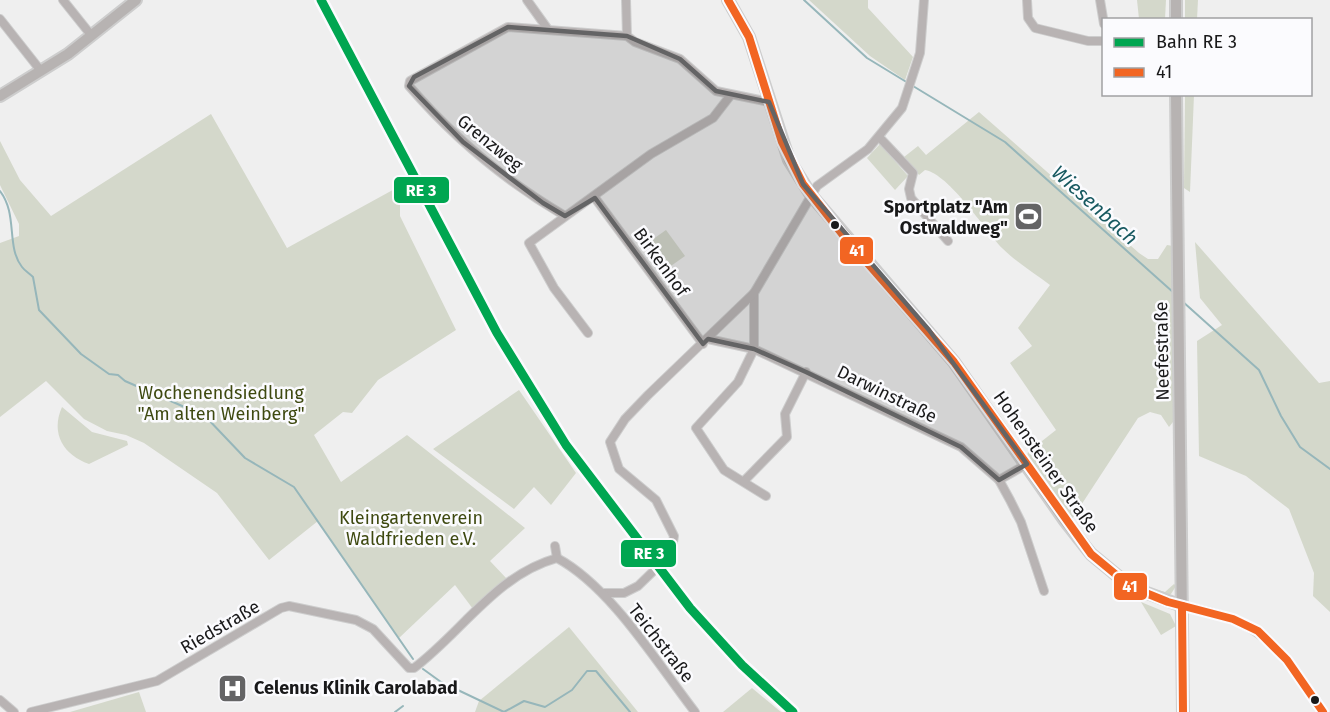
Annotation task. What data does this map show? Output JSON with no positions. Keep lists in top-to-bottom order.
{
  "streets": {
    "main road": ["Neefestraße", "Hohensteiner Straße"],
    "street": [
      "Grenzweg",
      "Birkenhof",
      "Darwinstraße",
      "Riedstraße",
      "Teichstraße"
    ]
  },
  "crossings": [
    ["Birkenhof", "Darwinstraße"],
    ["Neefestraße", "Hohensteiner Straße"],
    ["Riedstraße", "Teichstraße"]
  ],
  "water": ["Wiesenbach"],
  "parks": ["Wochenendsiedlung \"Am alten Weinberg\"", "Kleingartenverein Waldfrieden e.V."],
  "places": {
    "sports": ["Sportplatz \"Am Ostwaldweg\""],
    "hospital": ["Celenus Klinik Carolabad"]
  },
  "lines": ["transit line 41"],
  "legend": ["Bahn RE 3", "41"]
}
